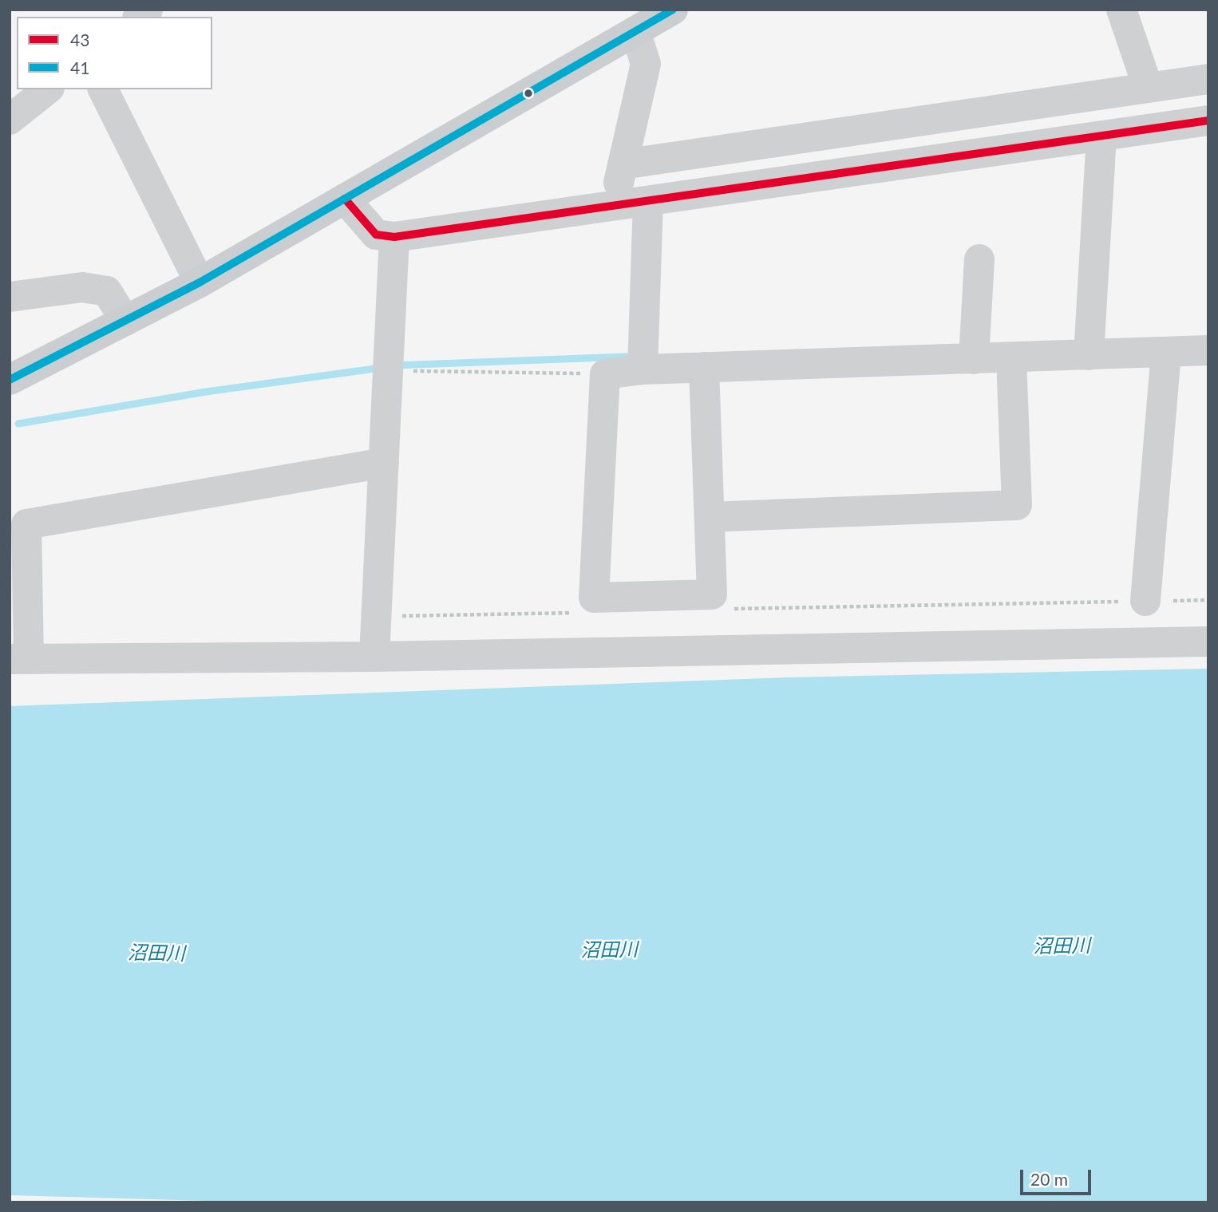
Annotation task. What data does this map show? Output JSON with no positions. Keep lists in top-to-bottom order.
{
  "water": ["沼田川"],
  "lines": ["transit line 41", "transit line 43"],
  "legend": ["43", "41"],
  "scale_bar": "20 m"
}
